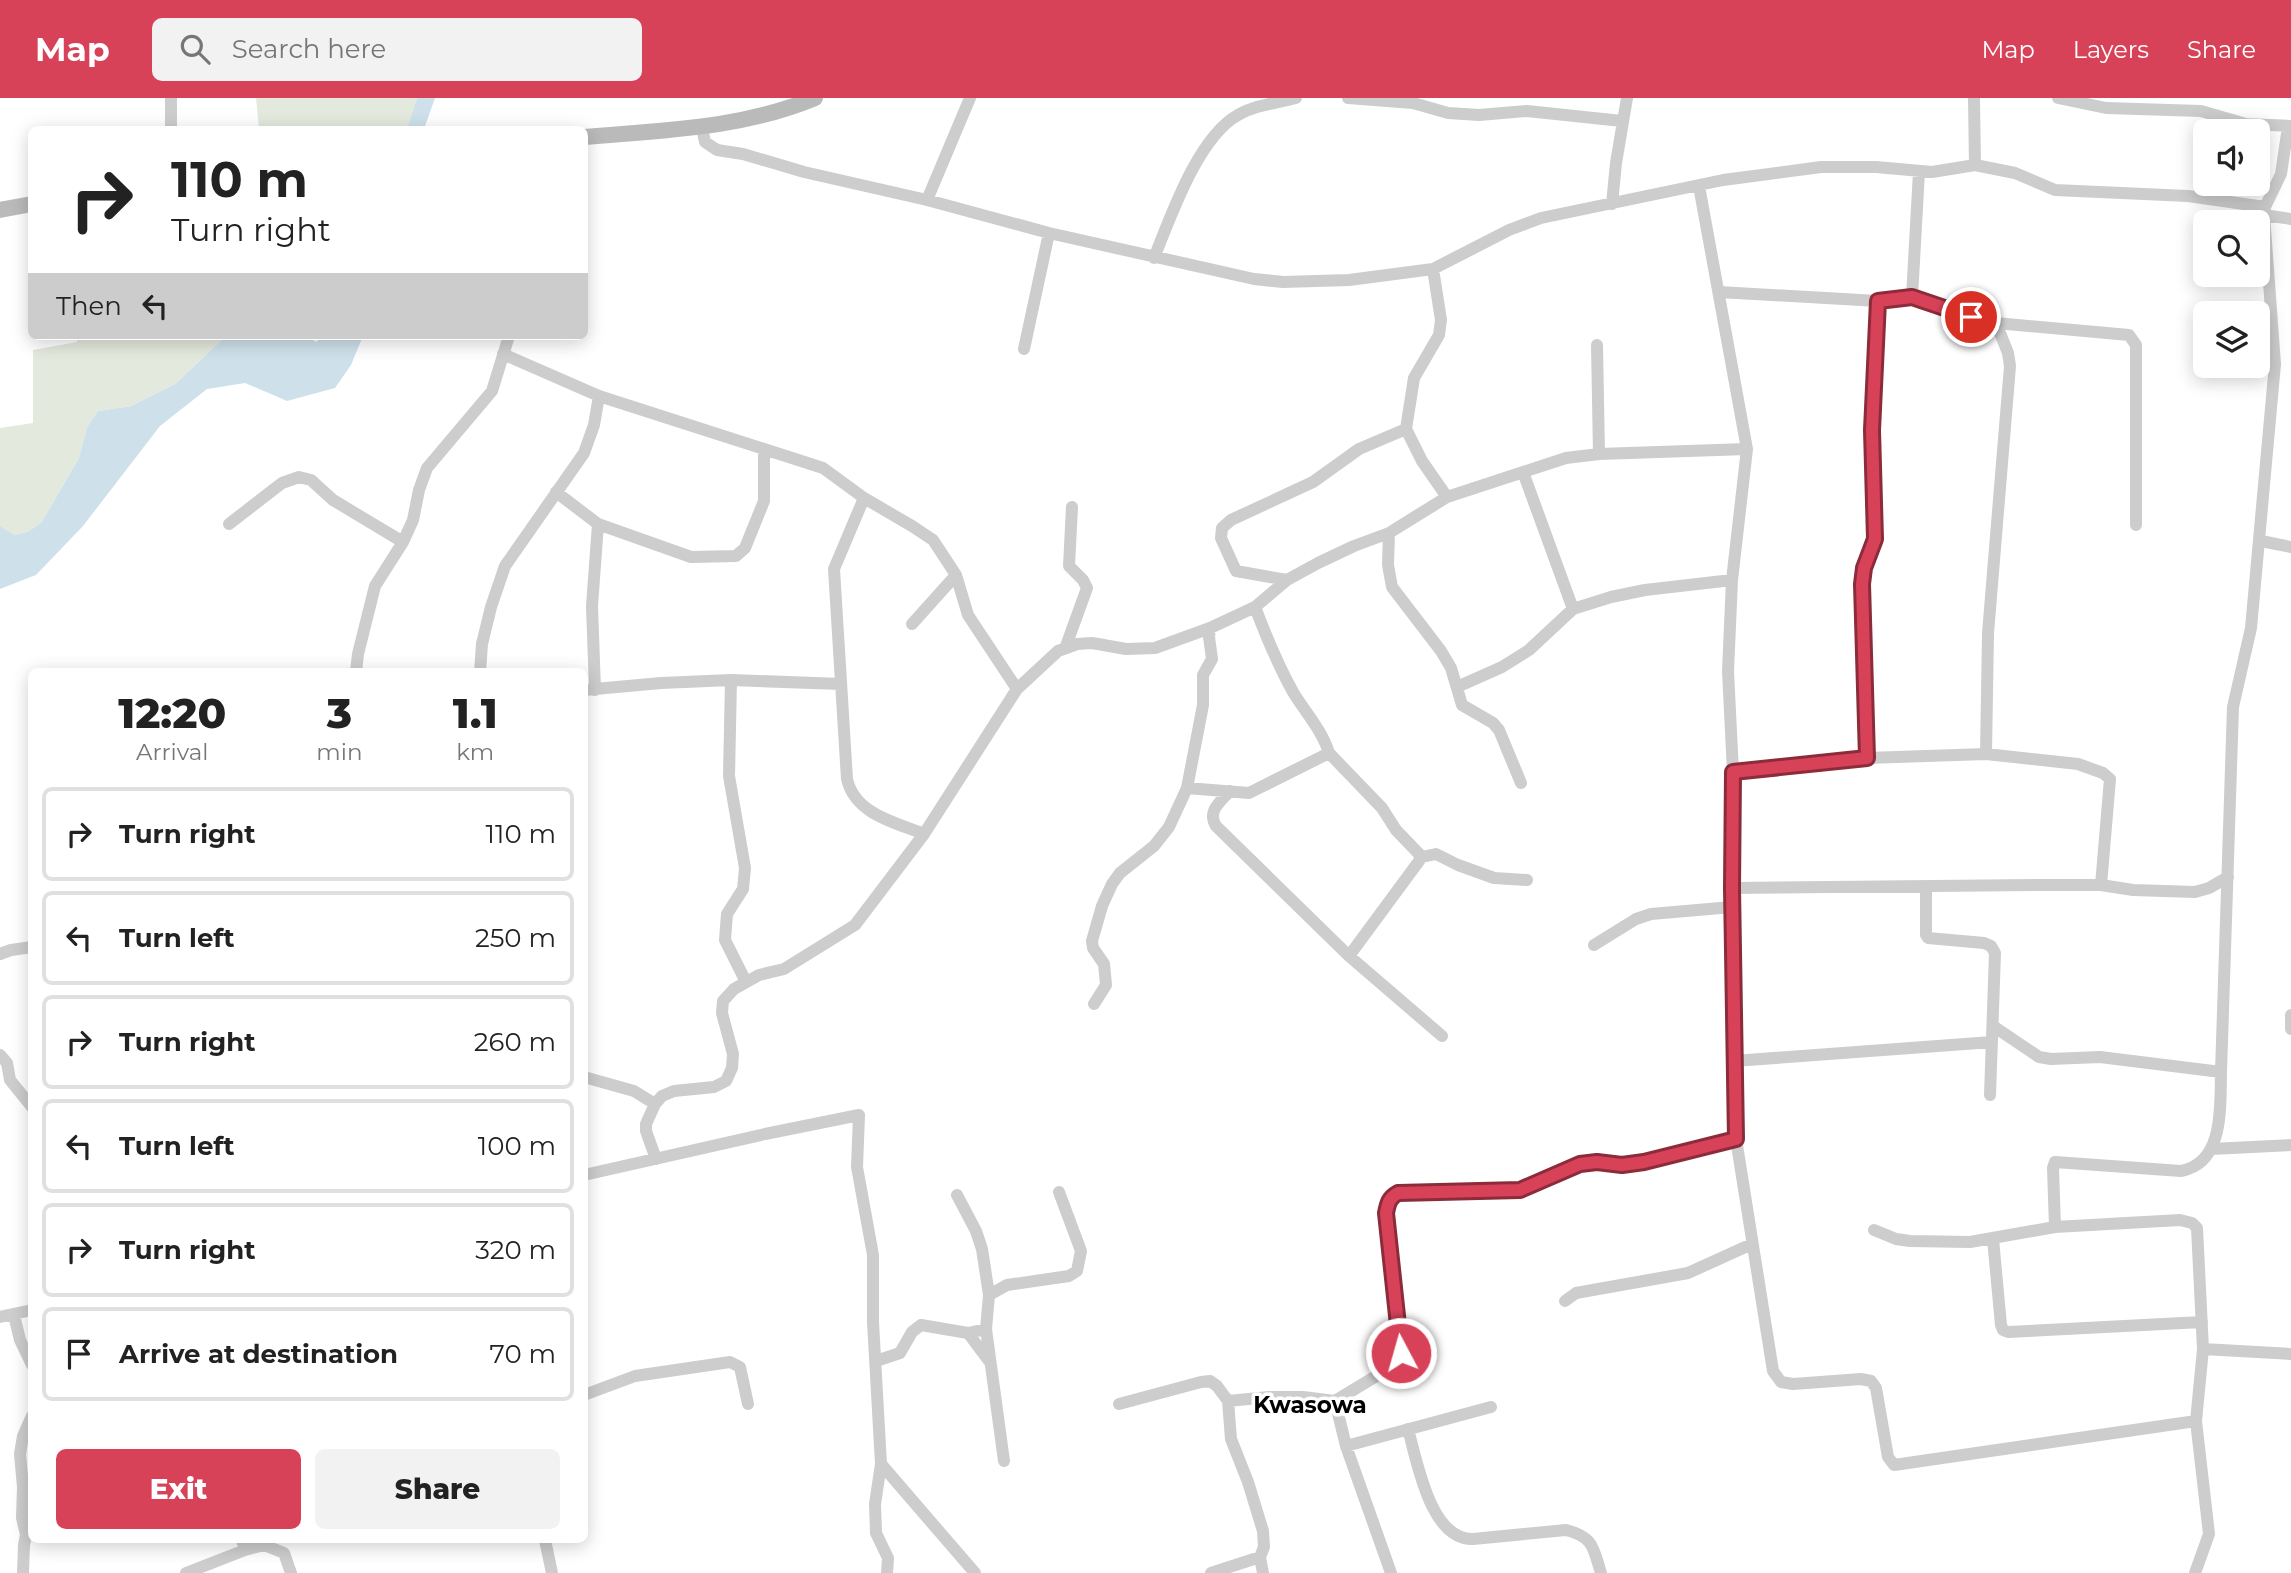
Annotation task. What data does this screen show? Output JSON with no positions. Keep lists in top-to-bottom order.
{
  "districts": ["Kwasowa"],
  "page": {
    "header": "Map",
    "search": "Search here",
    "nav": ["Map", "Layers", "Share"],
    "turn": ["110 m", "Turn right"],
    "then": "Then",
    "eta": [
      "12:20",
      "Arrival",
      "3",
      "min",
      "1.1",
      "km"
    ],
    "list": [
      {
        "name": "Turn right",
        "value": "110 m"
      },
      {
        "name": "Turn left",
        "value": "250 m"
      },
      {
        "name": "Turn right",
        "value": "260 m"
      },
      {
        "name": "Turn left",
        "value": "100 m"
      },
      {
        "name": "Turn right",
        "value": "320 m"
      },
      {
        "name": "Arrive at destination",
        "value": "70 m"
      }
    ],
    "buttons": ["Exit", "Share"]
  }
}
